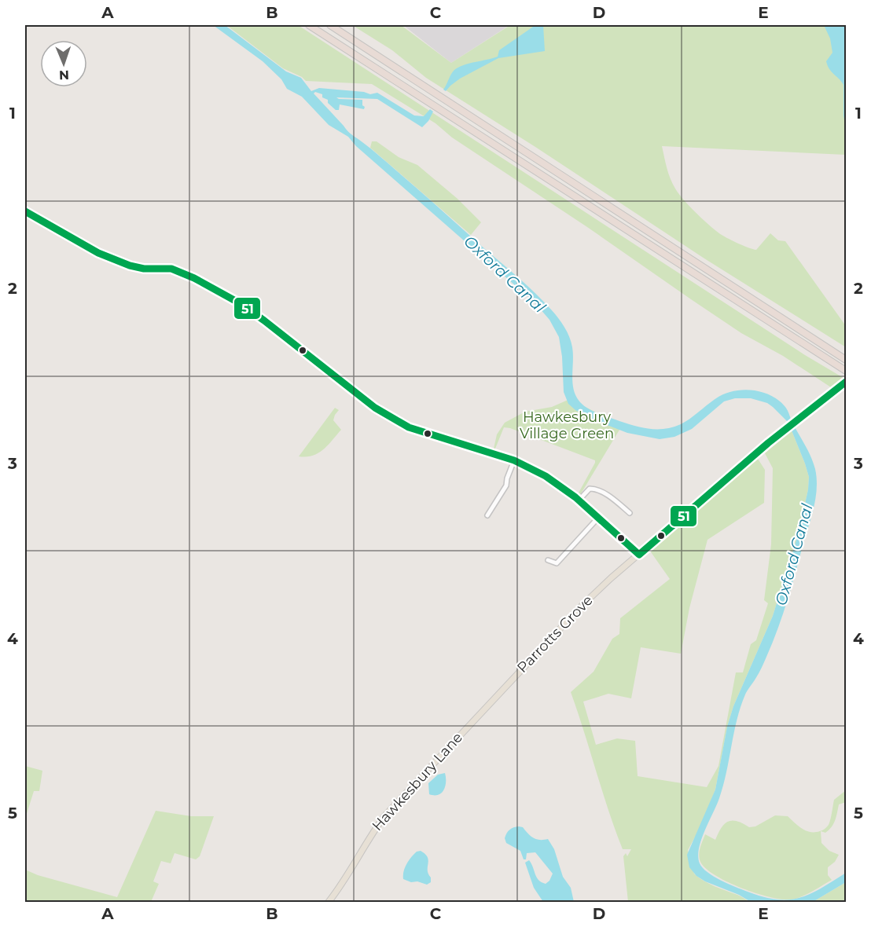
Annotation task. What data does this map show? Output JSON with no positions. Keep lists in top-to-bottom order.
{
  "streets": {
    "main road": ["Parrotts Grove", "Hawkesbury Lane"]
  },
  "crossings": [
    ["Parrotts Grove", "Hawkesbury Lane"]
  ],
  "water": ["Oxford Canal"],
  "parks": ["Hawkesbury Village Green"],
  "lines": ["transit line 51"],
  "north": "bottom",
  "grid": {
    "columns": [
      "A",
      "B",
      "C",
      "D",
      "E"
    ],
    "rows": [
      "1",
      "2",
      "3",
      "4",
      "5"
    ]
  }
}
